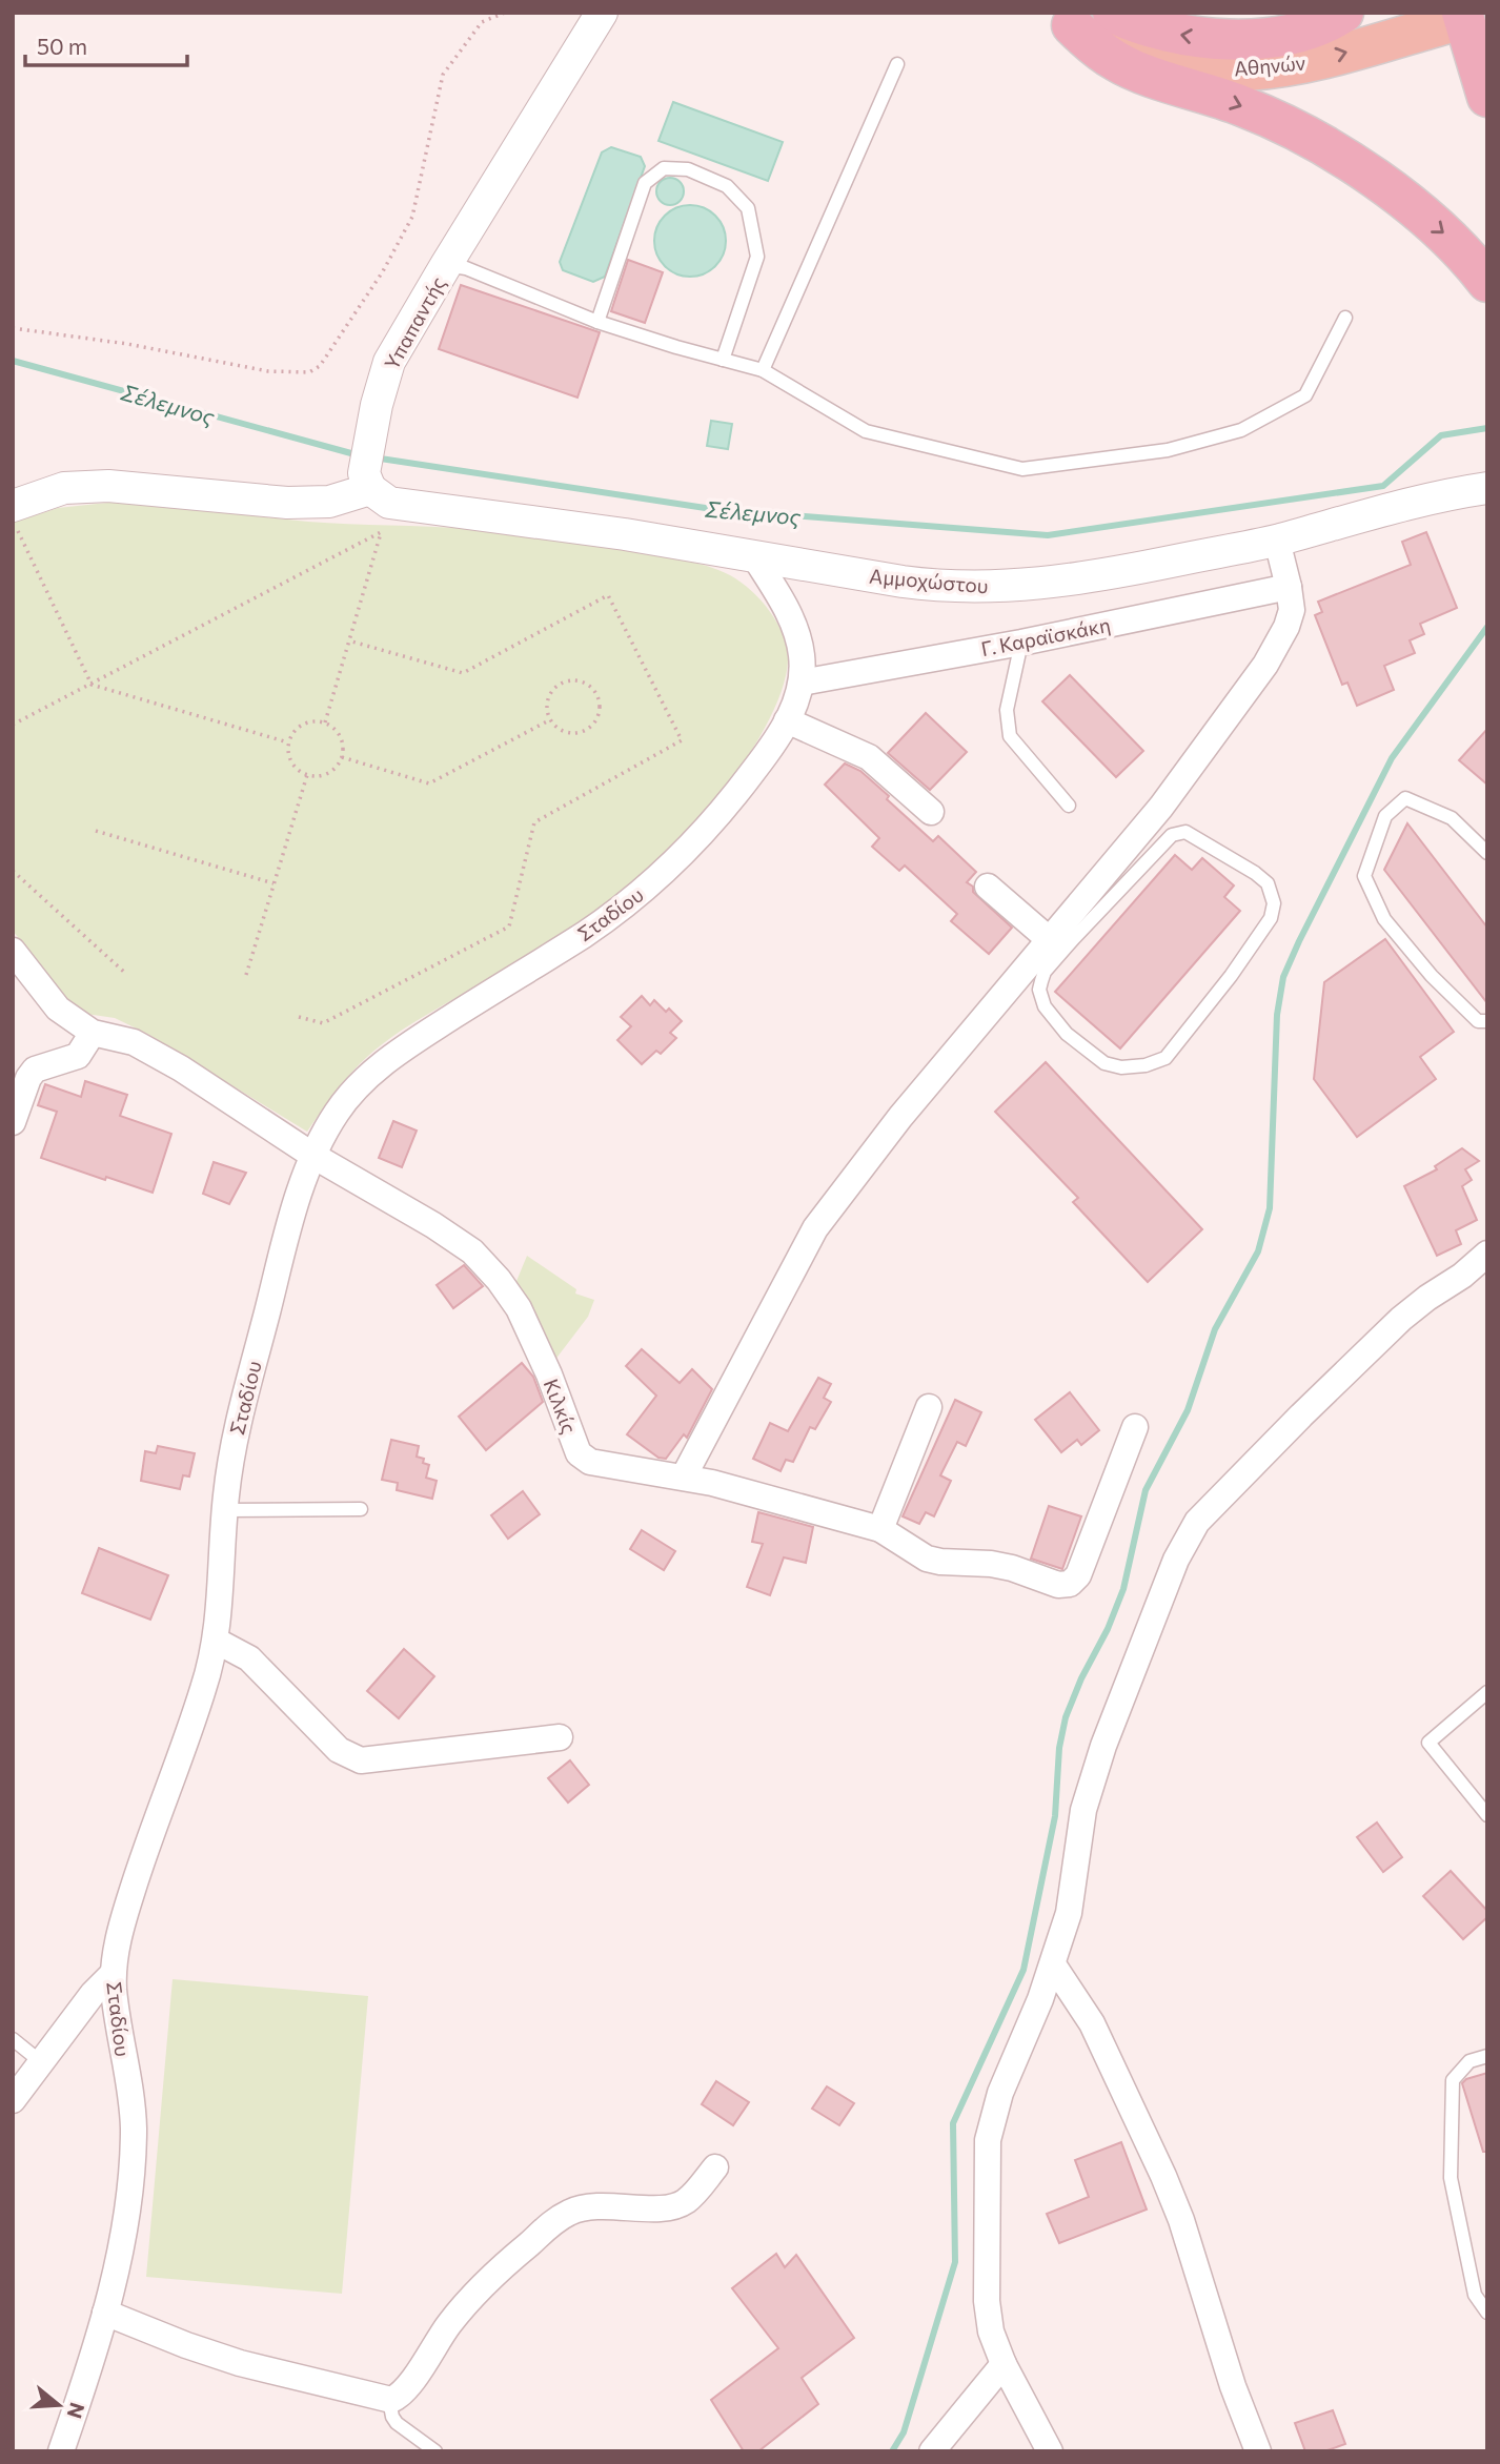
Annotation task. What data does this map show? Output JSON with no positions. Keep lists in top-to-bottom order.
{
  "streets": {
    "main road": ["Αθηνών"],
    "street": [
      "Υπαπαντής",
      "Αμμοχώστου",
      "Γ. Καραϊσκάκη",
      "Σταδίου",
      "Κιλκίς"
    ]
  },
  "crossings": [
    ["Υπαπαντής", "Αμμοχώστου"],
    ["Αμμοχώστου", "Σταδίου"],
    ["Γ. Καραϊσκάκη", "Σταδίου"],
    ["Σταδίου", "Κιλκίς"]
  ],
  "one_way": ["Αθηνών"],
  "water": ["Σέλεμνος"],
  "scale_bar": "50 m",
  "north": "right"
}
